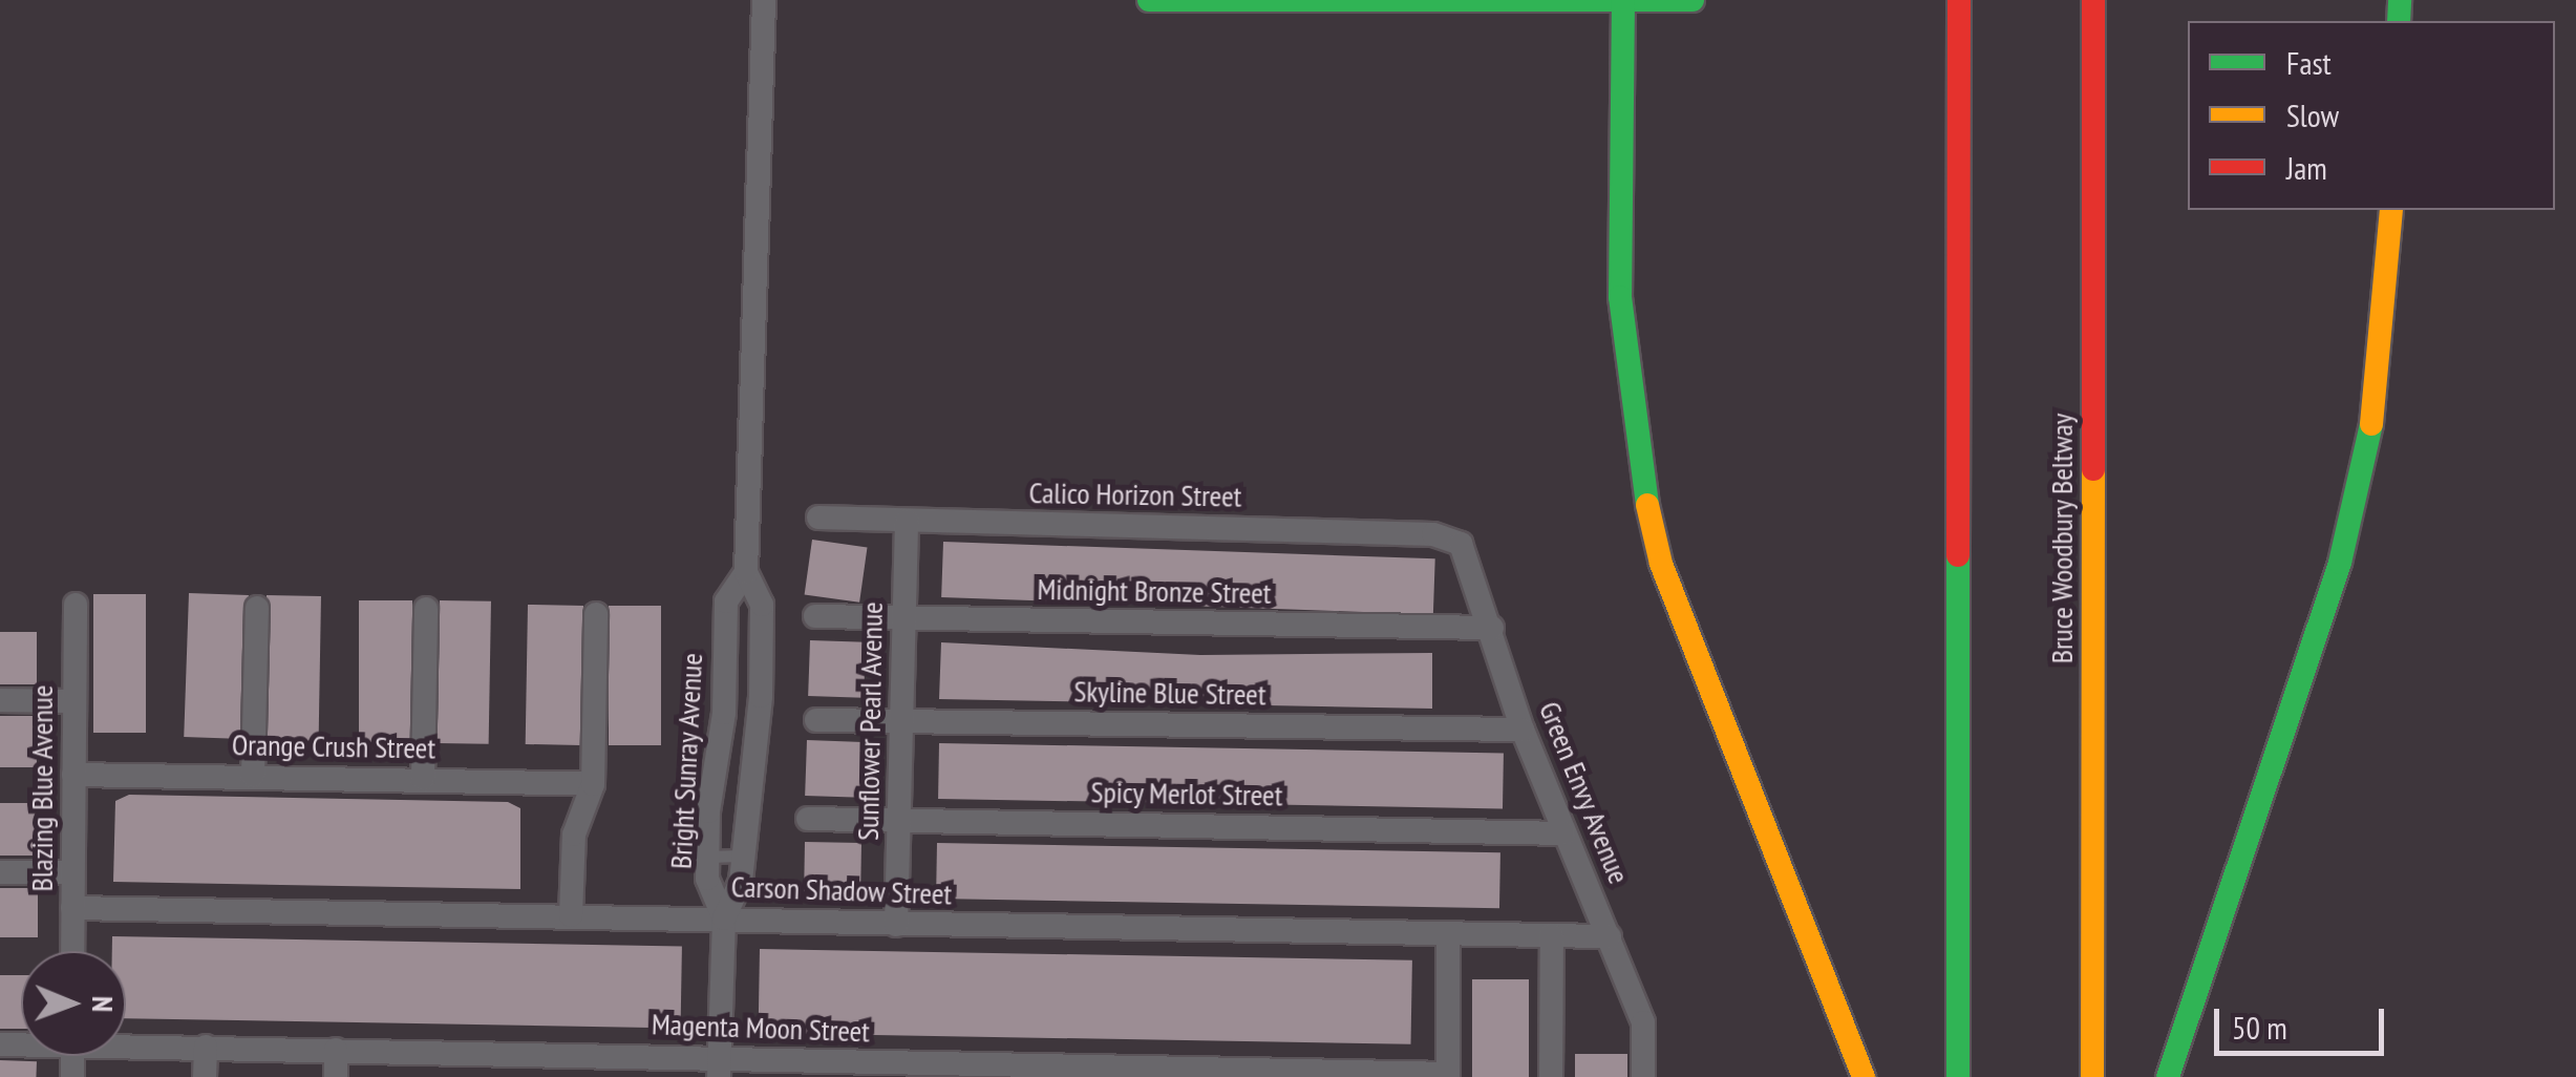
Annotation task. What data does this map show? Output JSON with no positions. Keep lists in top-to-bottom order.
{
  "streets": {
    "main road": ["Bruce Woodbury Beltway"],
    "street": [
      "Calico Horizon Street",
      "Midnight Bronze Street",
      "Skyline Blue Street",
      "Sunflower Pearl Avenue",
      "Orange Crush Street",
      "Bright Sunray Avenue",
      "Blazing Blue Avenue",
      "Green Envy Avenue",
      "Spicy Merlot Street",
      "Carson Shadow Street",
      "Magenta Moon Street"
    ]
  },
  "crossings": [
    ["Calico Horizon Street", "Sunflower Pearl Avenue"],
    ["Calico Horizon Street", "Green Envy Avenue"],
    ["Midnight Bronze Street", "Sunflower Pearl Avenue"],
    ["Midnight Bronze Street", "Green Envy Avenue"],
    ["Skyline Blue Street", "Sunflower Pearl Avenue"],
    ["Skyline Blue Street", "Green Envy Avenue"],
    ["Sunflower Pearl Avenue", "Spicy Merlot Street"],
    ["Sunflower Pearl Avenue", "Carson Shadow Street"],
    ["Orange Crush Street", "Blazing Blue Avenue"],
    ["Bright Sunray Avenue", "Carson Shadow Street"],
    ["Blazing Blue Avenue", "Carson Shadow Street"],
    ["Green Envy Avenue", "Spicy Merlot Street"],
    ["Green Envy Avenue", "Carson Shadow Street"]
  ],
  "legend": ["Fast", "Slow", "Jam"],
  "scale_bar": "50 m",
  "north": "right"
}
